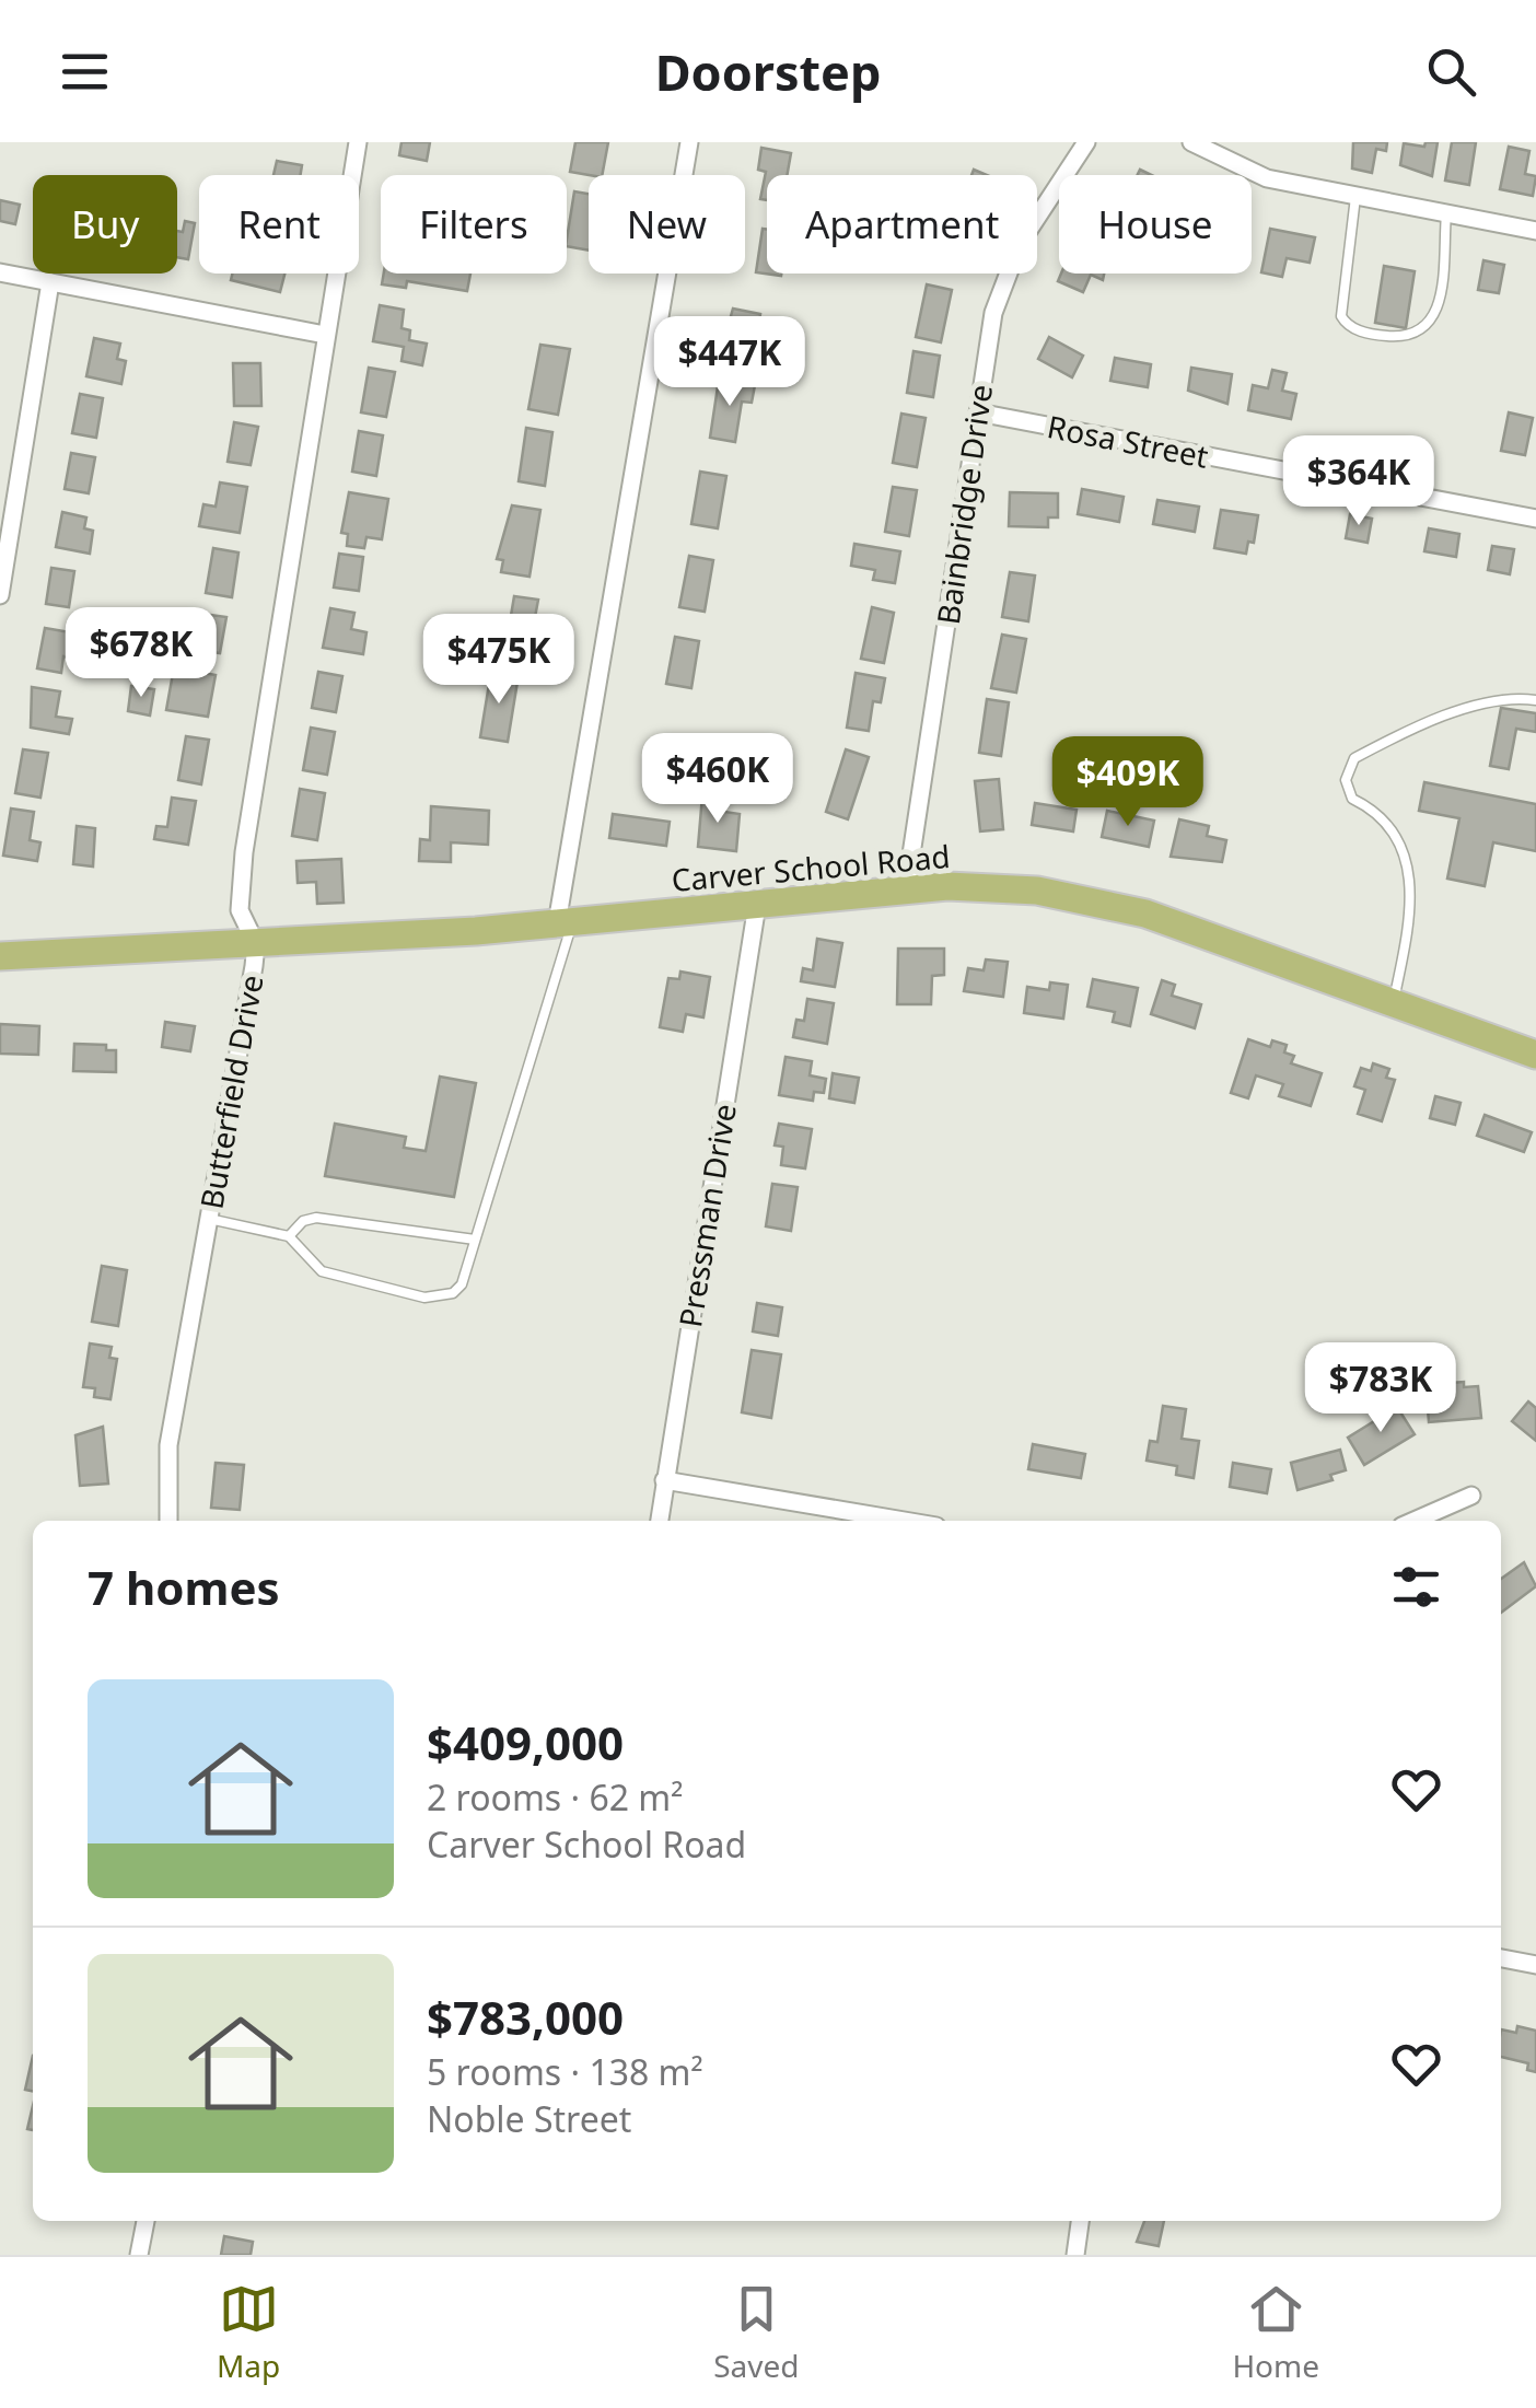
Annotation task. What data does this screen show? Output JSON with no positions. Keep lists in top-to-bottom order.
{
  "streets": {
    "main road": ["Carver School Road"],
    "street": [
      "Rosa Street",
      "Bainbridge Drive",
      "Butterfield Drive",
      "Pressman Drive"
    ]
  },
  "crossings": [
    ["Rosa Street", "Bainbridge Drive"],
    ["Bainbridge Drive", "Carver School Road"],
    ["Carver School Road", "Butterfield Drive"],
    ["Carver School Road", "Pressman Drive"]
  ],
  "page": {
    "header": "Doorstep",
    "chip": [
      "Buy",
      "Rent",
      "Filters",
      "New",
      "Apartment",
      "House"
    ],
    "price": [
      "$447K",
      "$364K",
      "$678K",
      "$475K",
      "$460K",
      "$409K",
      "$783K"
    ],
    "heading": "7 homes",
    "list": [
      {
        "name": "$409,000",
        "note": "2 rooms · 62 m² · Carver School Road"
      },
      {
        "name": "$783,000",
        "note": "5 rooms · 138 m² · Noble Street"
      }
    ],
    "tabs": ["Map", "Saved", "Home"]
  }
}
